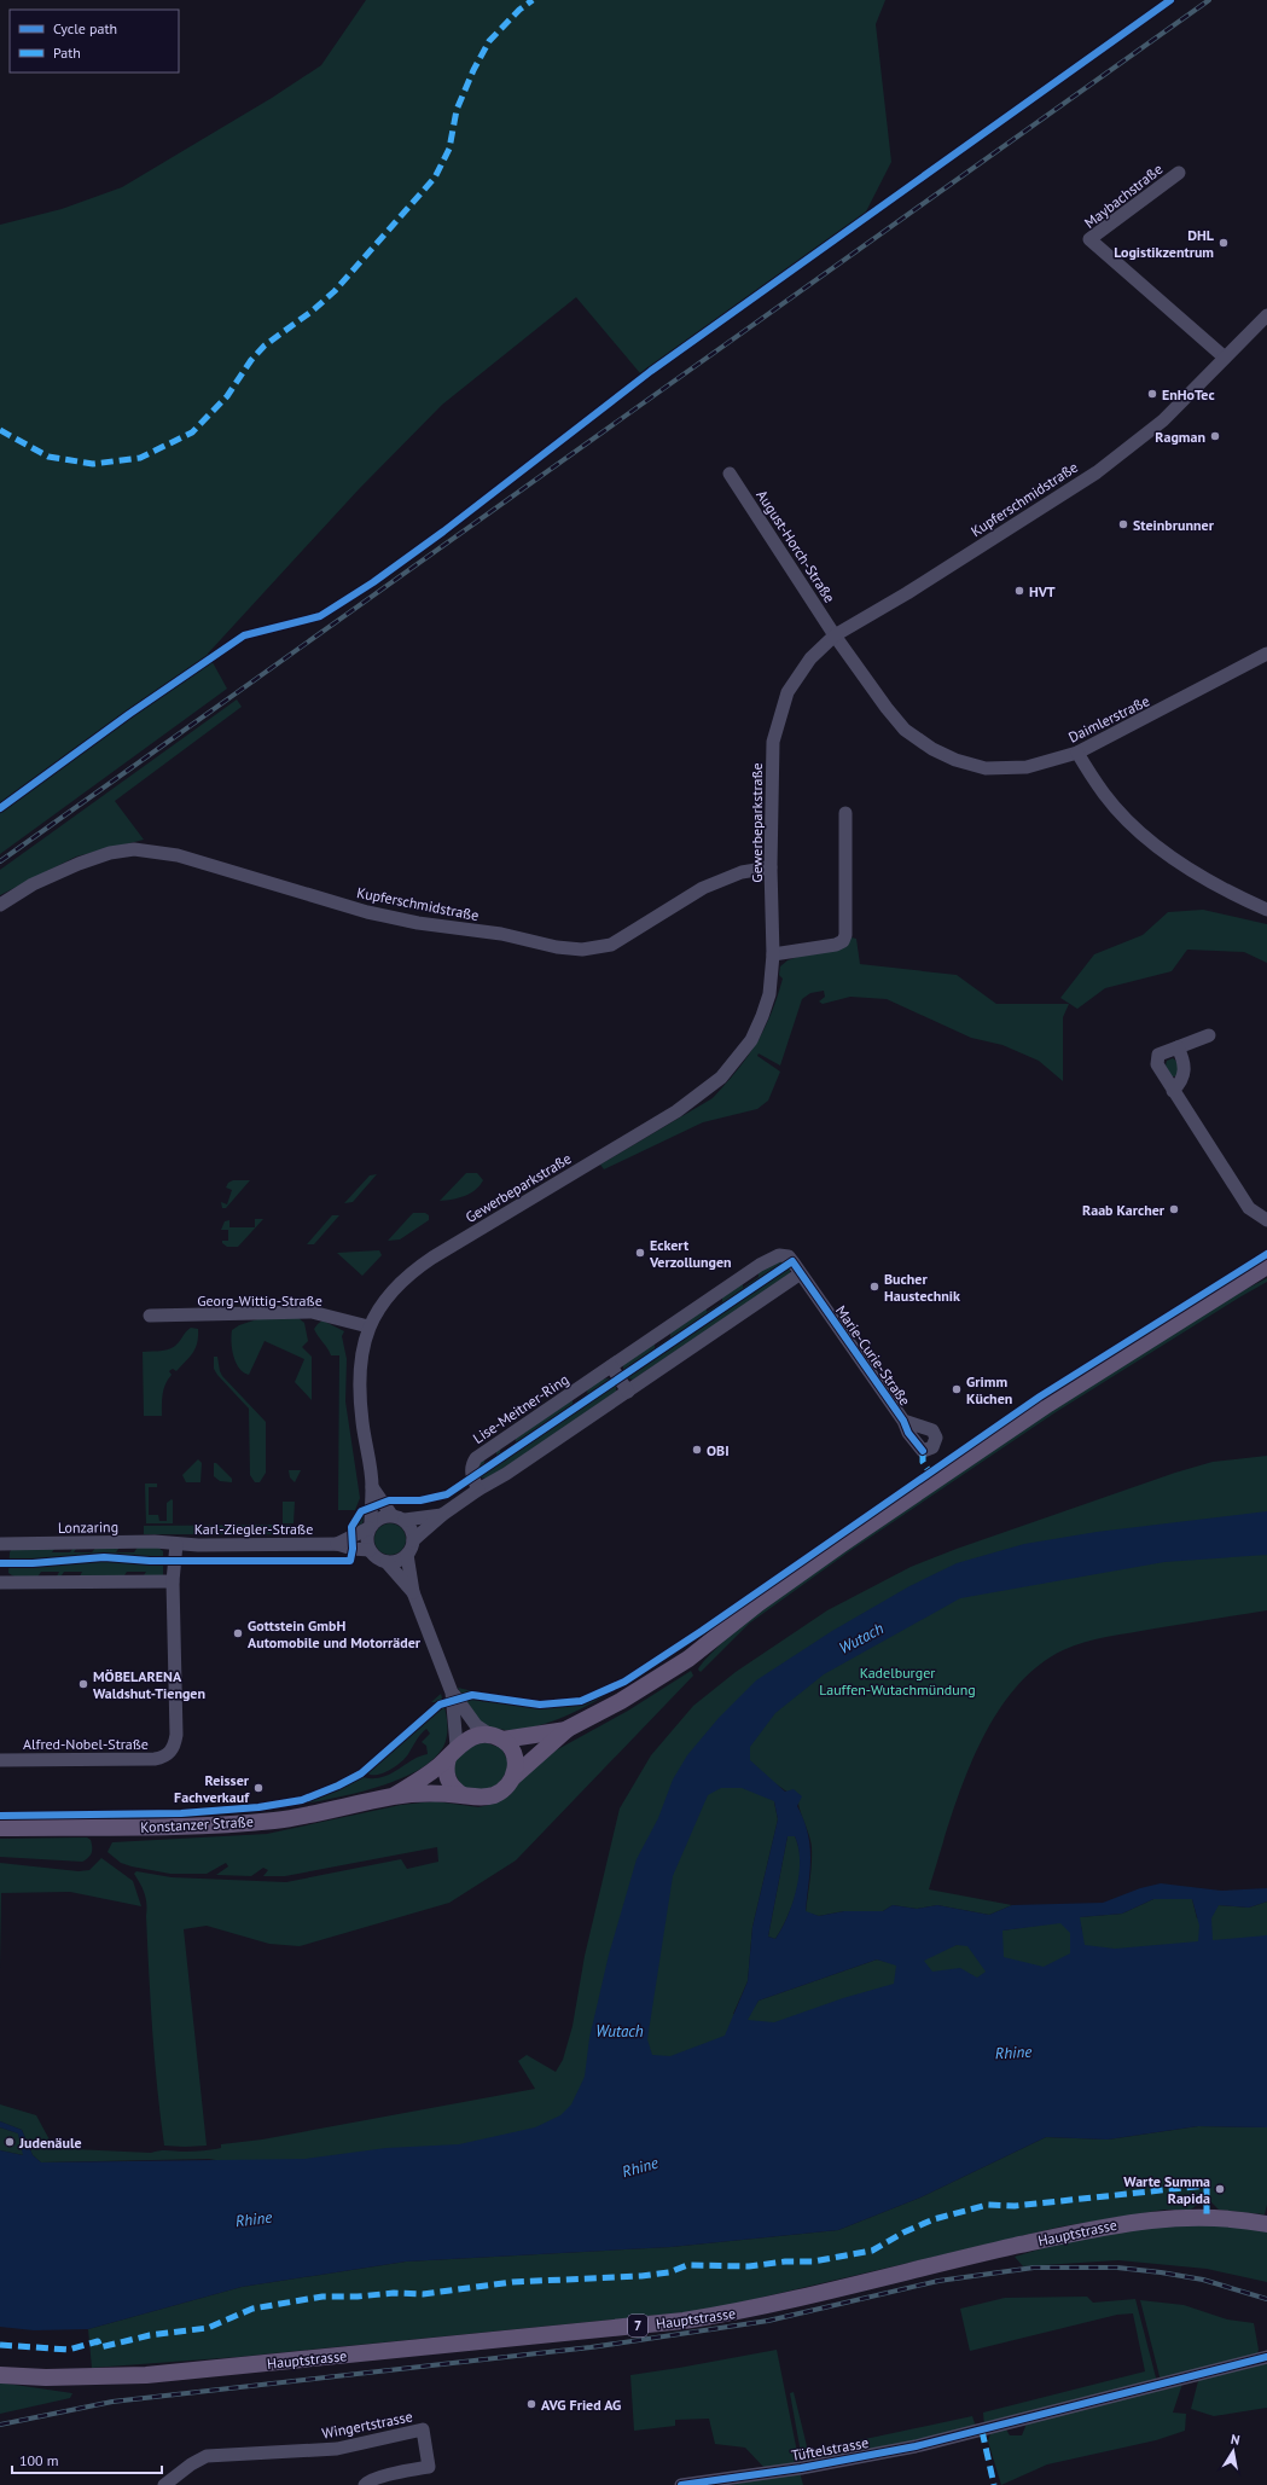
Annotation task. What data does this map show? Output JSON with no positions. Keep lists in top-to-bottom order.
{
  "streets": {
    "main road": ["Konstanzer Straße", "Hauptstrasse", "7"],
    "street": [
      "Maybachstraße",
      "Kupferschmidstraße",
      "August-Horch-Straße",
      "Daimlerstraße",
      "Gewerbeparkstraße",
      "Georg-Wittig-Straße",
      "Marie-Curie-Straße",
      "Lise-Meitner-Ring",
      "Lonzaring",
      "Karl-Ziegler-Straße",
      "Alfred-Nobel-Straße",
      "Wingertstrasse",
      "Tüftelstrasse"
    ]
  },
  "crossings": [
    ["Maybachstraße", "Kupferschmidstraße"],
    ["Kupferschmidstraße", "August-Horch-Straße"],
    ["Kupferschmidstraße", "Daimlerstraße"],
    ["Kupferschmidstraße", "Gewerbeparkstraße"],
    ["August-Horch-Straße", "Daimlerstraße"],
    ["Gewerbeparkstraße", "Georg-Wittig-Straße"],
    ["Gewerbeparkstraße", "Karl-Ziegler-Straße"],
    ["Marie-Curie-Straße", "Lise-Meitner-Ring"],
    ["Lonzaring", "Karl-Ziegler-Straße"],
    ["Karl-Ziegler-Straße", "Alfred-Nobel-Straße"]
  ],
  "water": ["Wutach", "Rhine"],
  "parks": ["Kadelburger Lauffen-Wutachmündung"],
  "places": [
    "DHL Logistikzentrum",
    "EnHoTec",
    "Ragman",
    "Steinbrunner",
    "HVT",
    "Raab Karcher",
    "Eckert Verzollungen",
    "Bucher Haustechnik",
    "Grimm Küchen",
    "OBI",
    "Gottstein GmbH Automobile und Motorräder",
    "MÖBELARENA Waldshut-Tiengen",
    "Reisser Fachverkauf",
    "Judenäule",
    "Warte Summa Rapida",
    "AVG Fried AG"
  ],
  "legend": ["Cycle path", "Path"],
  "scale_bar": "100 m",
  "north": "top"
}
